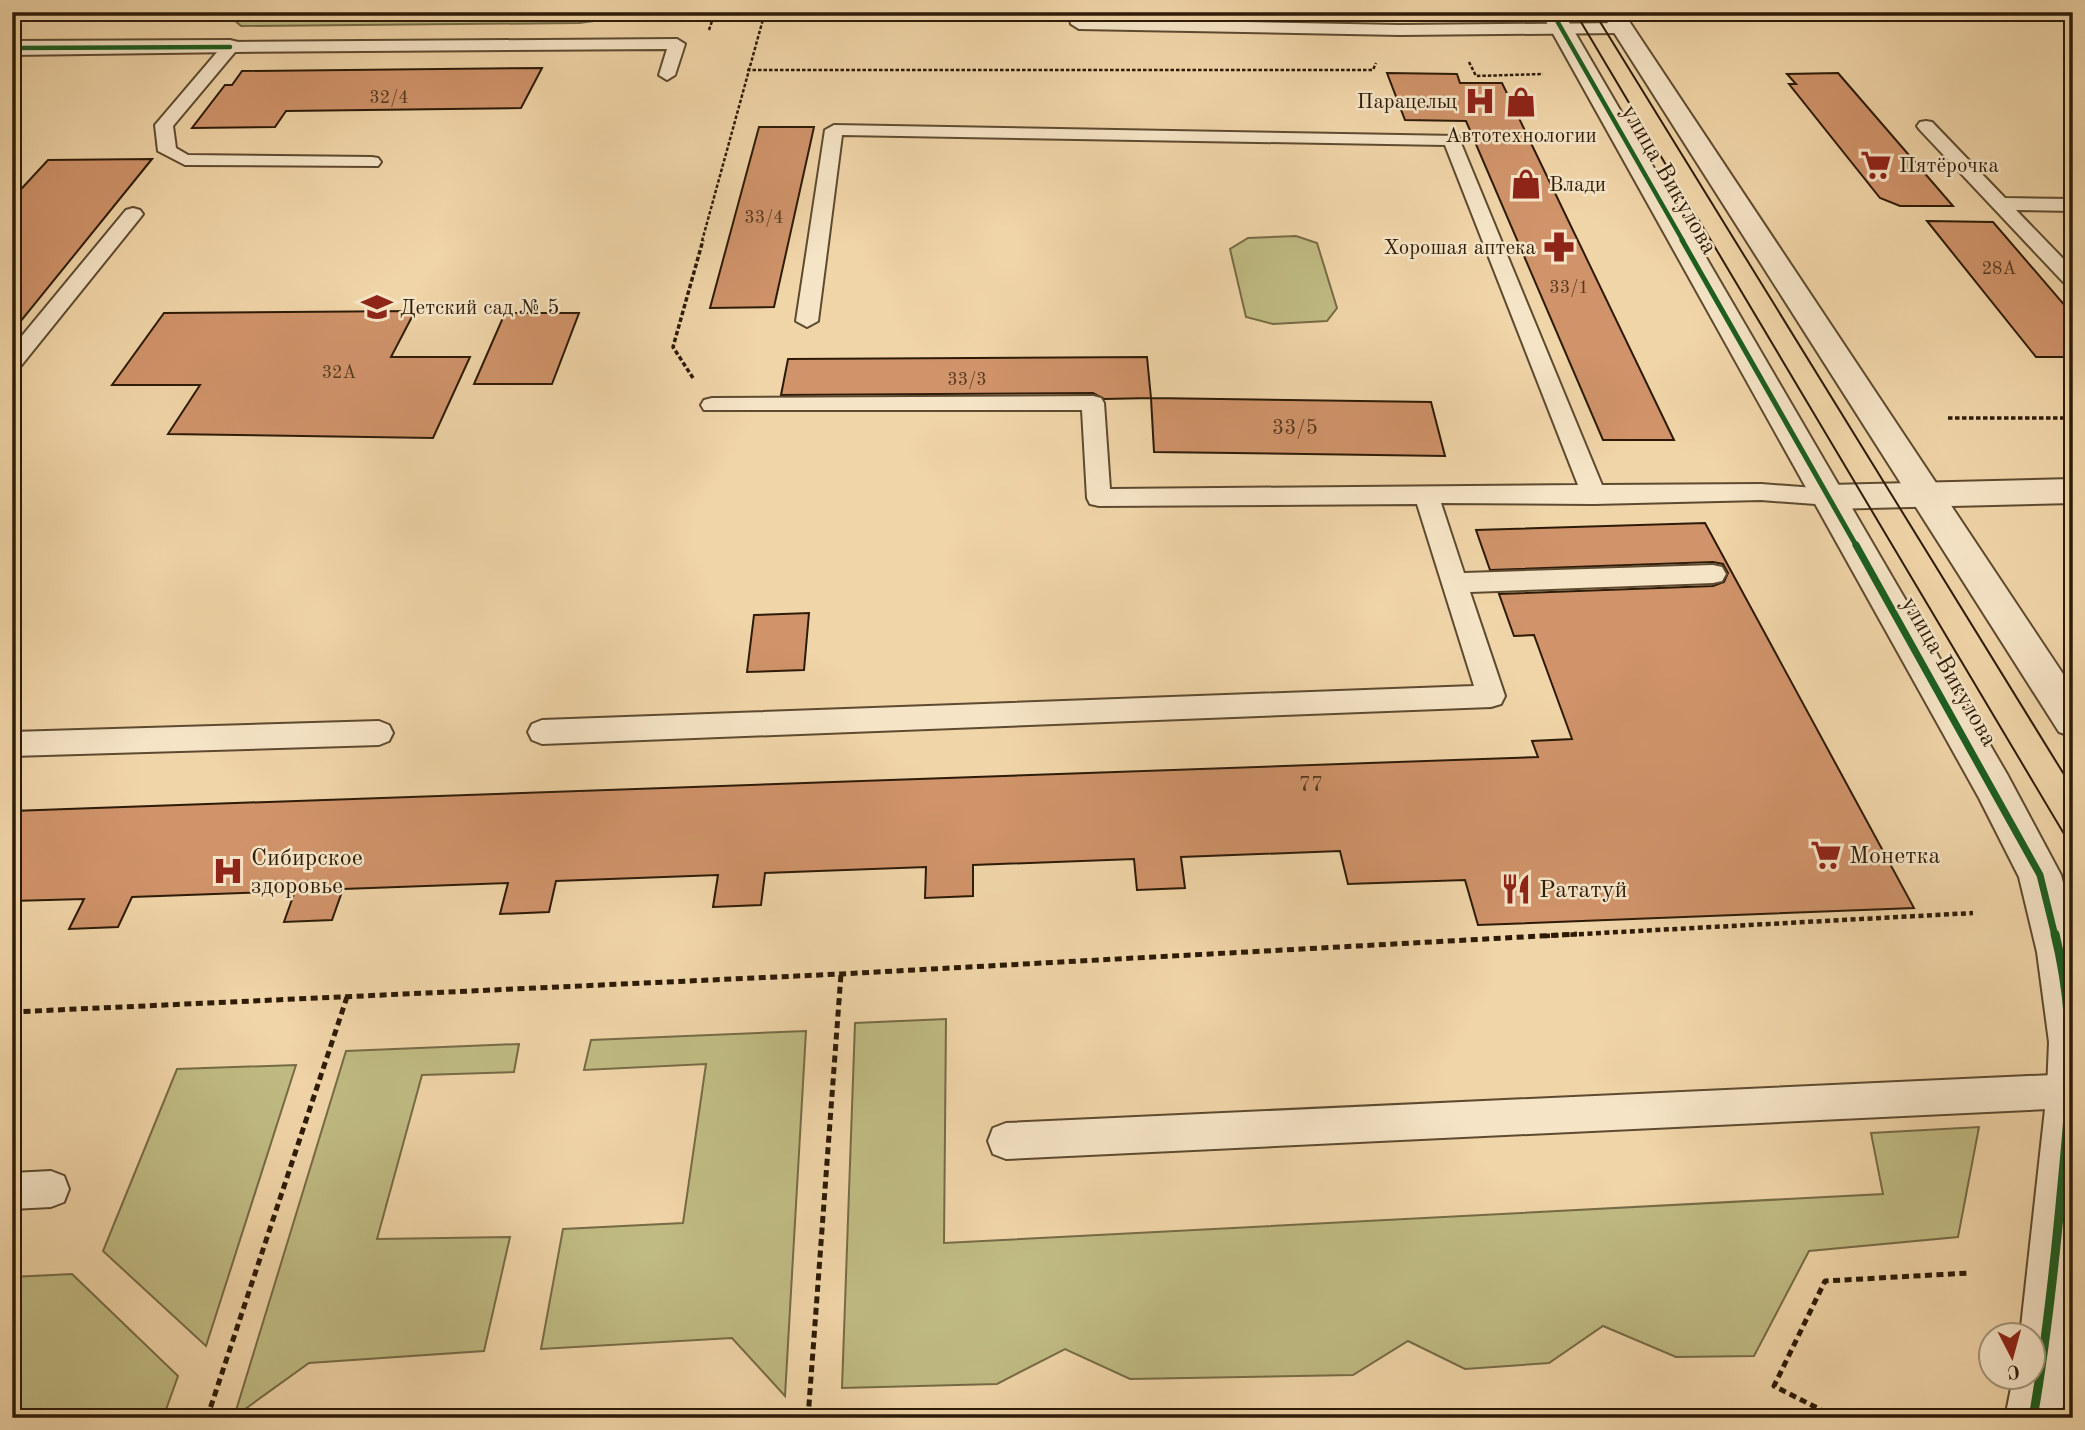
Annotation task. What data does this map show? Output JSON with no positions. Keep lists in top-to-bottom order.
{
  "streets": {
    "street": ["улица Викулова"]
  },
  "places": {
    "hospital": ["Парацельц", "Сибирское здоровье"],
    "shop": ["Автотехнологии", "Влади"],
    "supermarket": ["Пятёрочка", "Монетка"],
    "pharmacy": ["Хорошая аптека"],
    "school or university": ["Детский сад № 5"],
    "restaurant": ["Рататуй"]
  },
  "house_numbers": [
    "32/4",
    "33/4",
    "28А",
    "33/1",
    "32А",
    "33/3",
    "33/5",
    "77"
  ],
  "north": "bottom"
}
